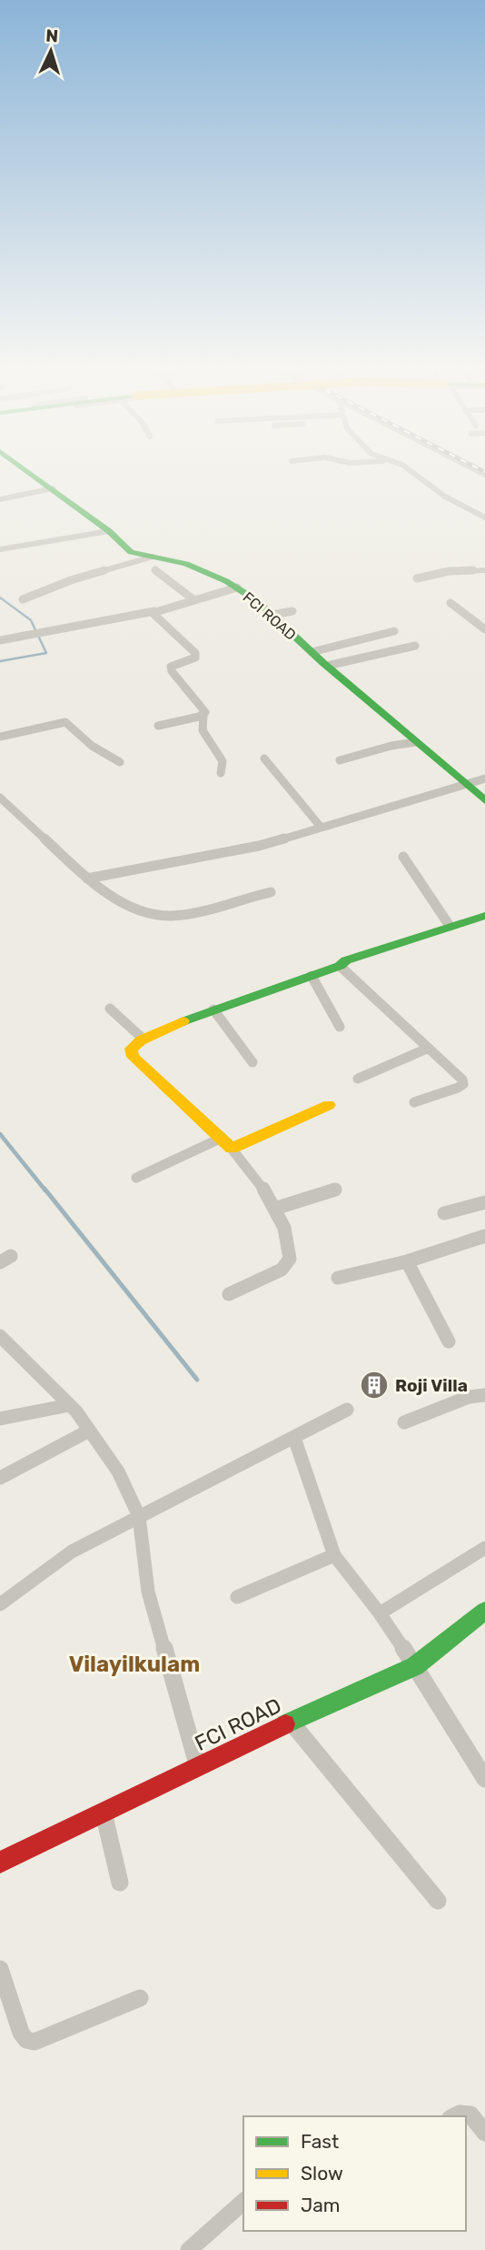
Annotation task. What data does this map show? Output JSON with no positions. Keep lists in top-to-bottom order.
{
  "streets": {
    "street": ["FCI ROAD"]
  },
  "districts": ["Vilayilkulam"],
  "places": {
    "building": ["Roji Villa"]
  },
  "legend": ["Fast", "Slow", "Jam"],
  "north": "top"
}
